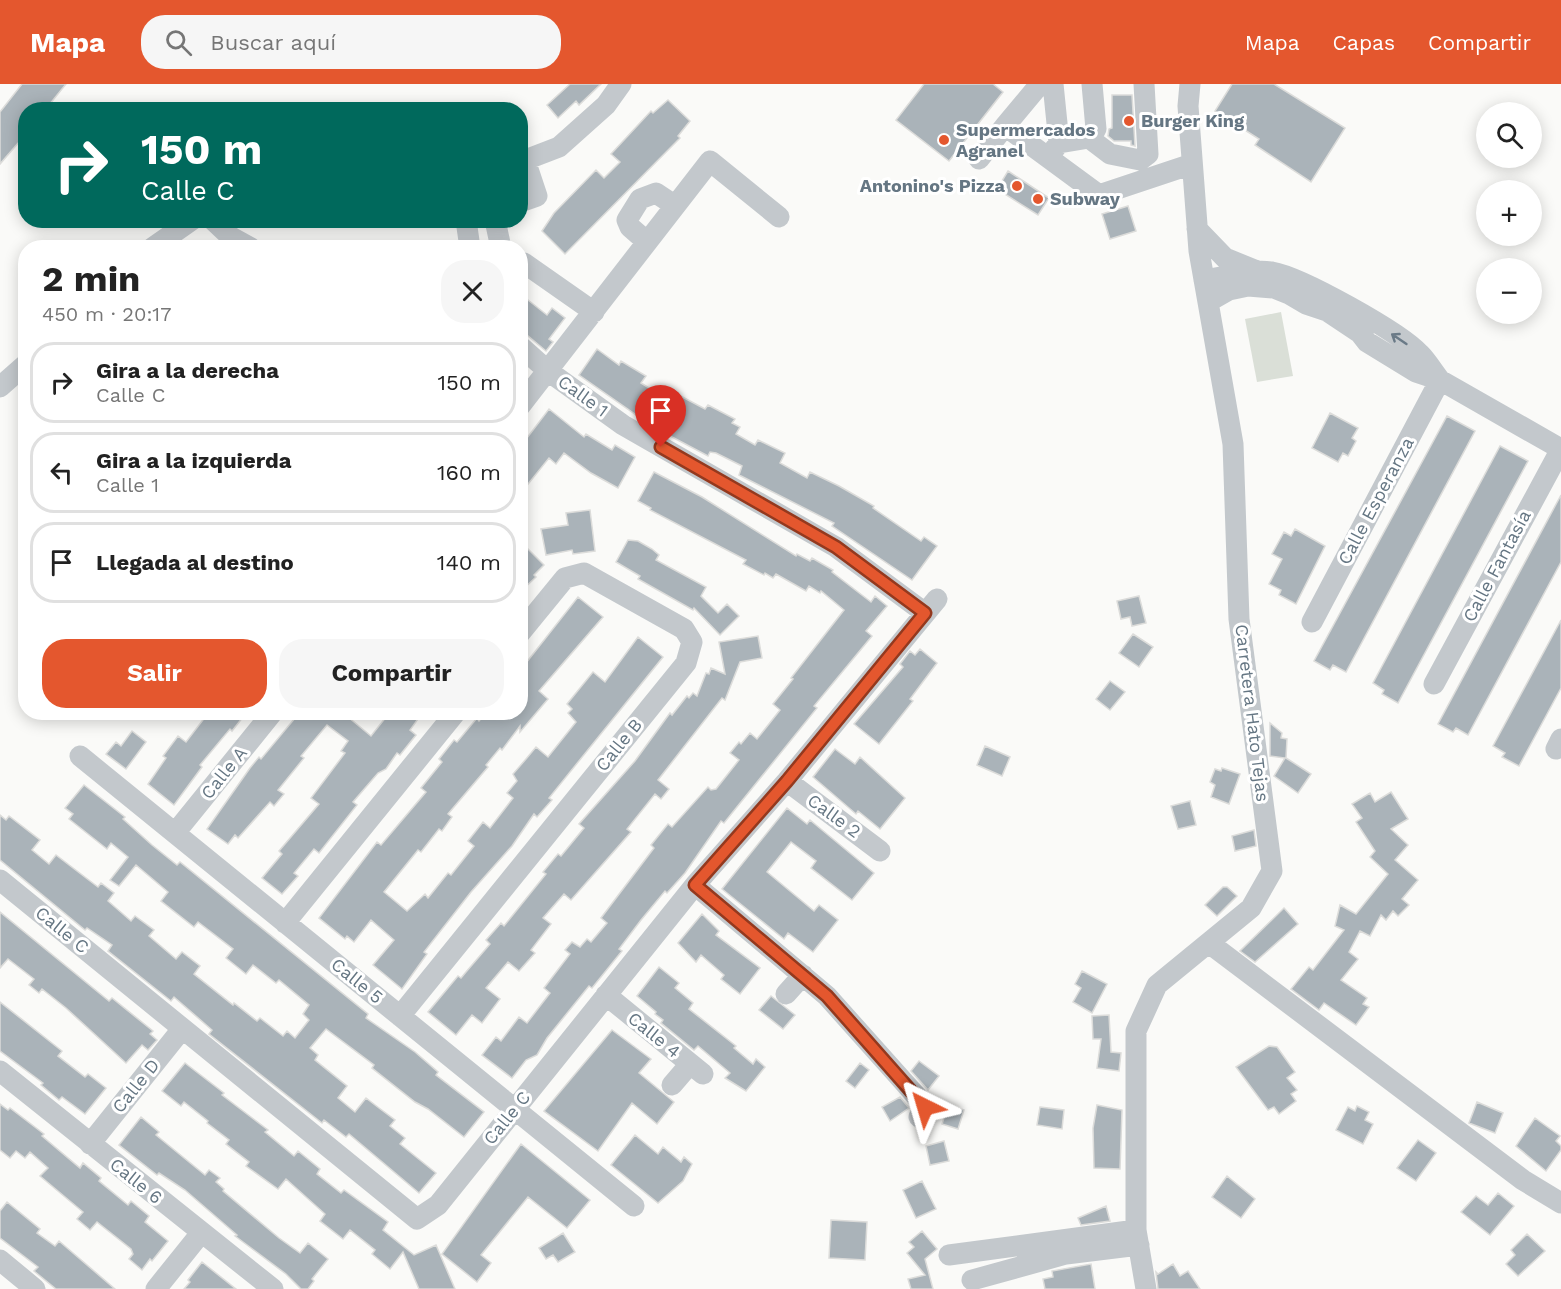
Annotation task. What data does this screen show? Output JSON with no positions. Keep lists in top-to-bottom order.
{
  "streets": {
    "street": [
      "Calle 1",
      "Calle Esperanza",
      "Calle Fantasía",
      "Carretera Hato Tejas",
      "Calle B",
      "Calle A",
      "Calle 2",
      "Calle C",
      "Calle 5",
      "Calle 4",
      "Calle D",
      "Calle 6"
    ]
  },
  "crossings": [
    ["Calle 1", "Calle C"],
    ["Calle B", "Calle 5"],
    ["Calle A", "Calle 5"],
    ["Calle 2", "Calle C"],
    ["Calle C", "Calle 5"],
    ["Calle C", "Calle 4"],
    ["Calle C", "Calle D"],
    ["Calle D", "Calle 6"]
  ],
  "places": [
    "Burger King",
    "Supermercados Agranel",
    "Antonino's Pizza",
    "Subway"
  ],
  "page": {
    "header": "Mapa",
    "search": "Buscar aquí",
    "nav": ["Mapa", "Capas", "Compartir"],
    "map_buttons": ["+", "−"],
    "turn": ["150 m", "Calle C"],
    "heading": ["2 min", "450 m · 20:17"],
    "list": [
      {
        "name": "Gira a la derecha",
        "note": "Calle C",
        "value": "150 m"
      },
      {
        "name": "Gira a la izquierda",
        "note": "Calle 1",
        "value": "160 m"
      },
      {
        "name": "Llegada al destino",
        "value": "140 m"
      }
    ],
    "buttons": ["Salir", "Compartir"]
  }
}
